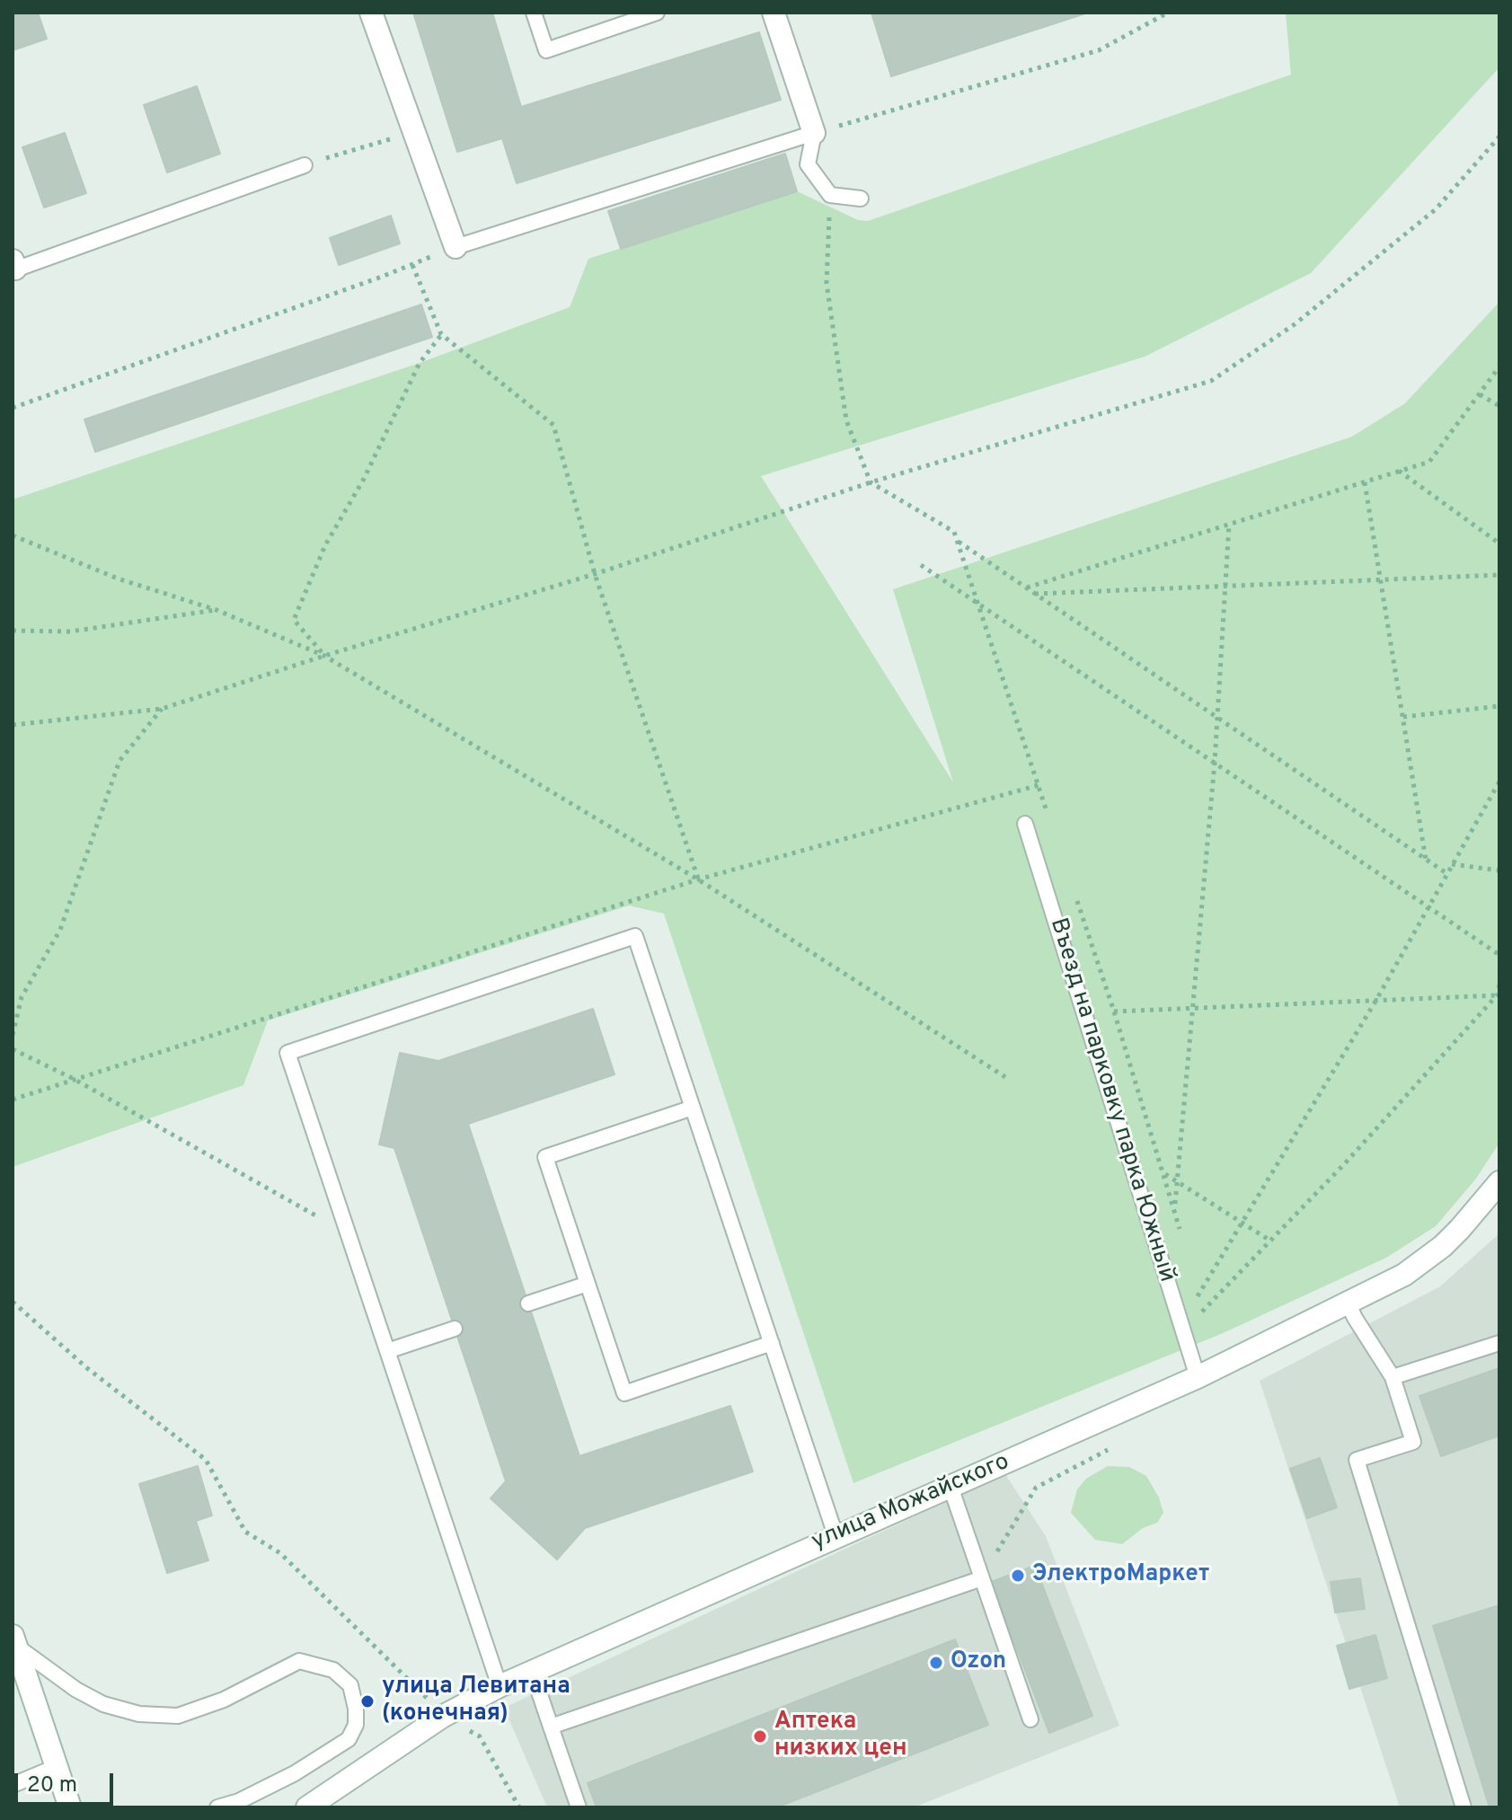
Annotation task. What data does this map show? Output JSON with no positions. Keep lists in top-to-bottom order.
{
  "streets": {
    "main road": ["улица Можайского"],
    "lane": ["Въезд на парковку парка Южный"]
  },
  "crossings": [
    ["Въезд на парковку парка Южный", "улица Можайского"]
  ],
  "places": [
    "ЭлектроМаркет",
    "Ozon",
    "улица Левитана (конечная)",
    "Аптека низких цен"
  ],
  "scale_bar": "20 m"
}
